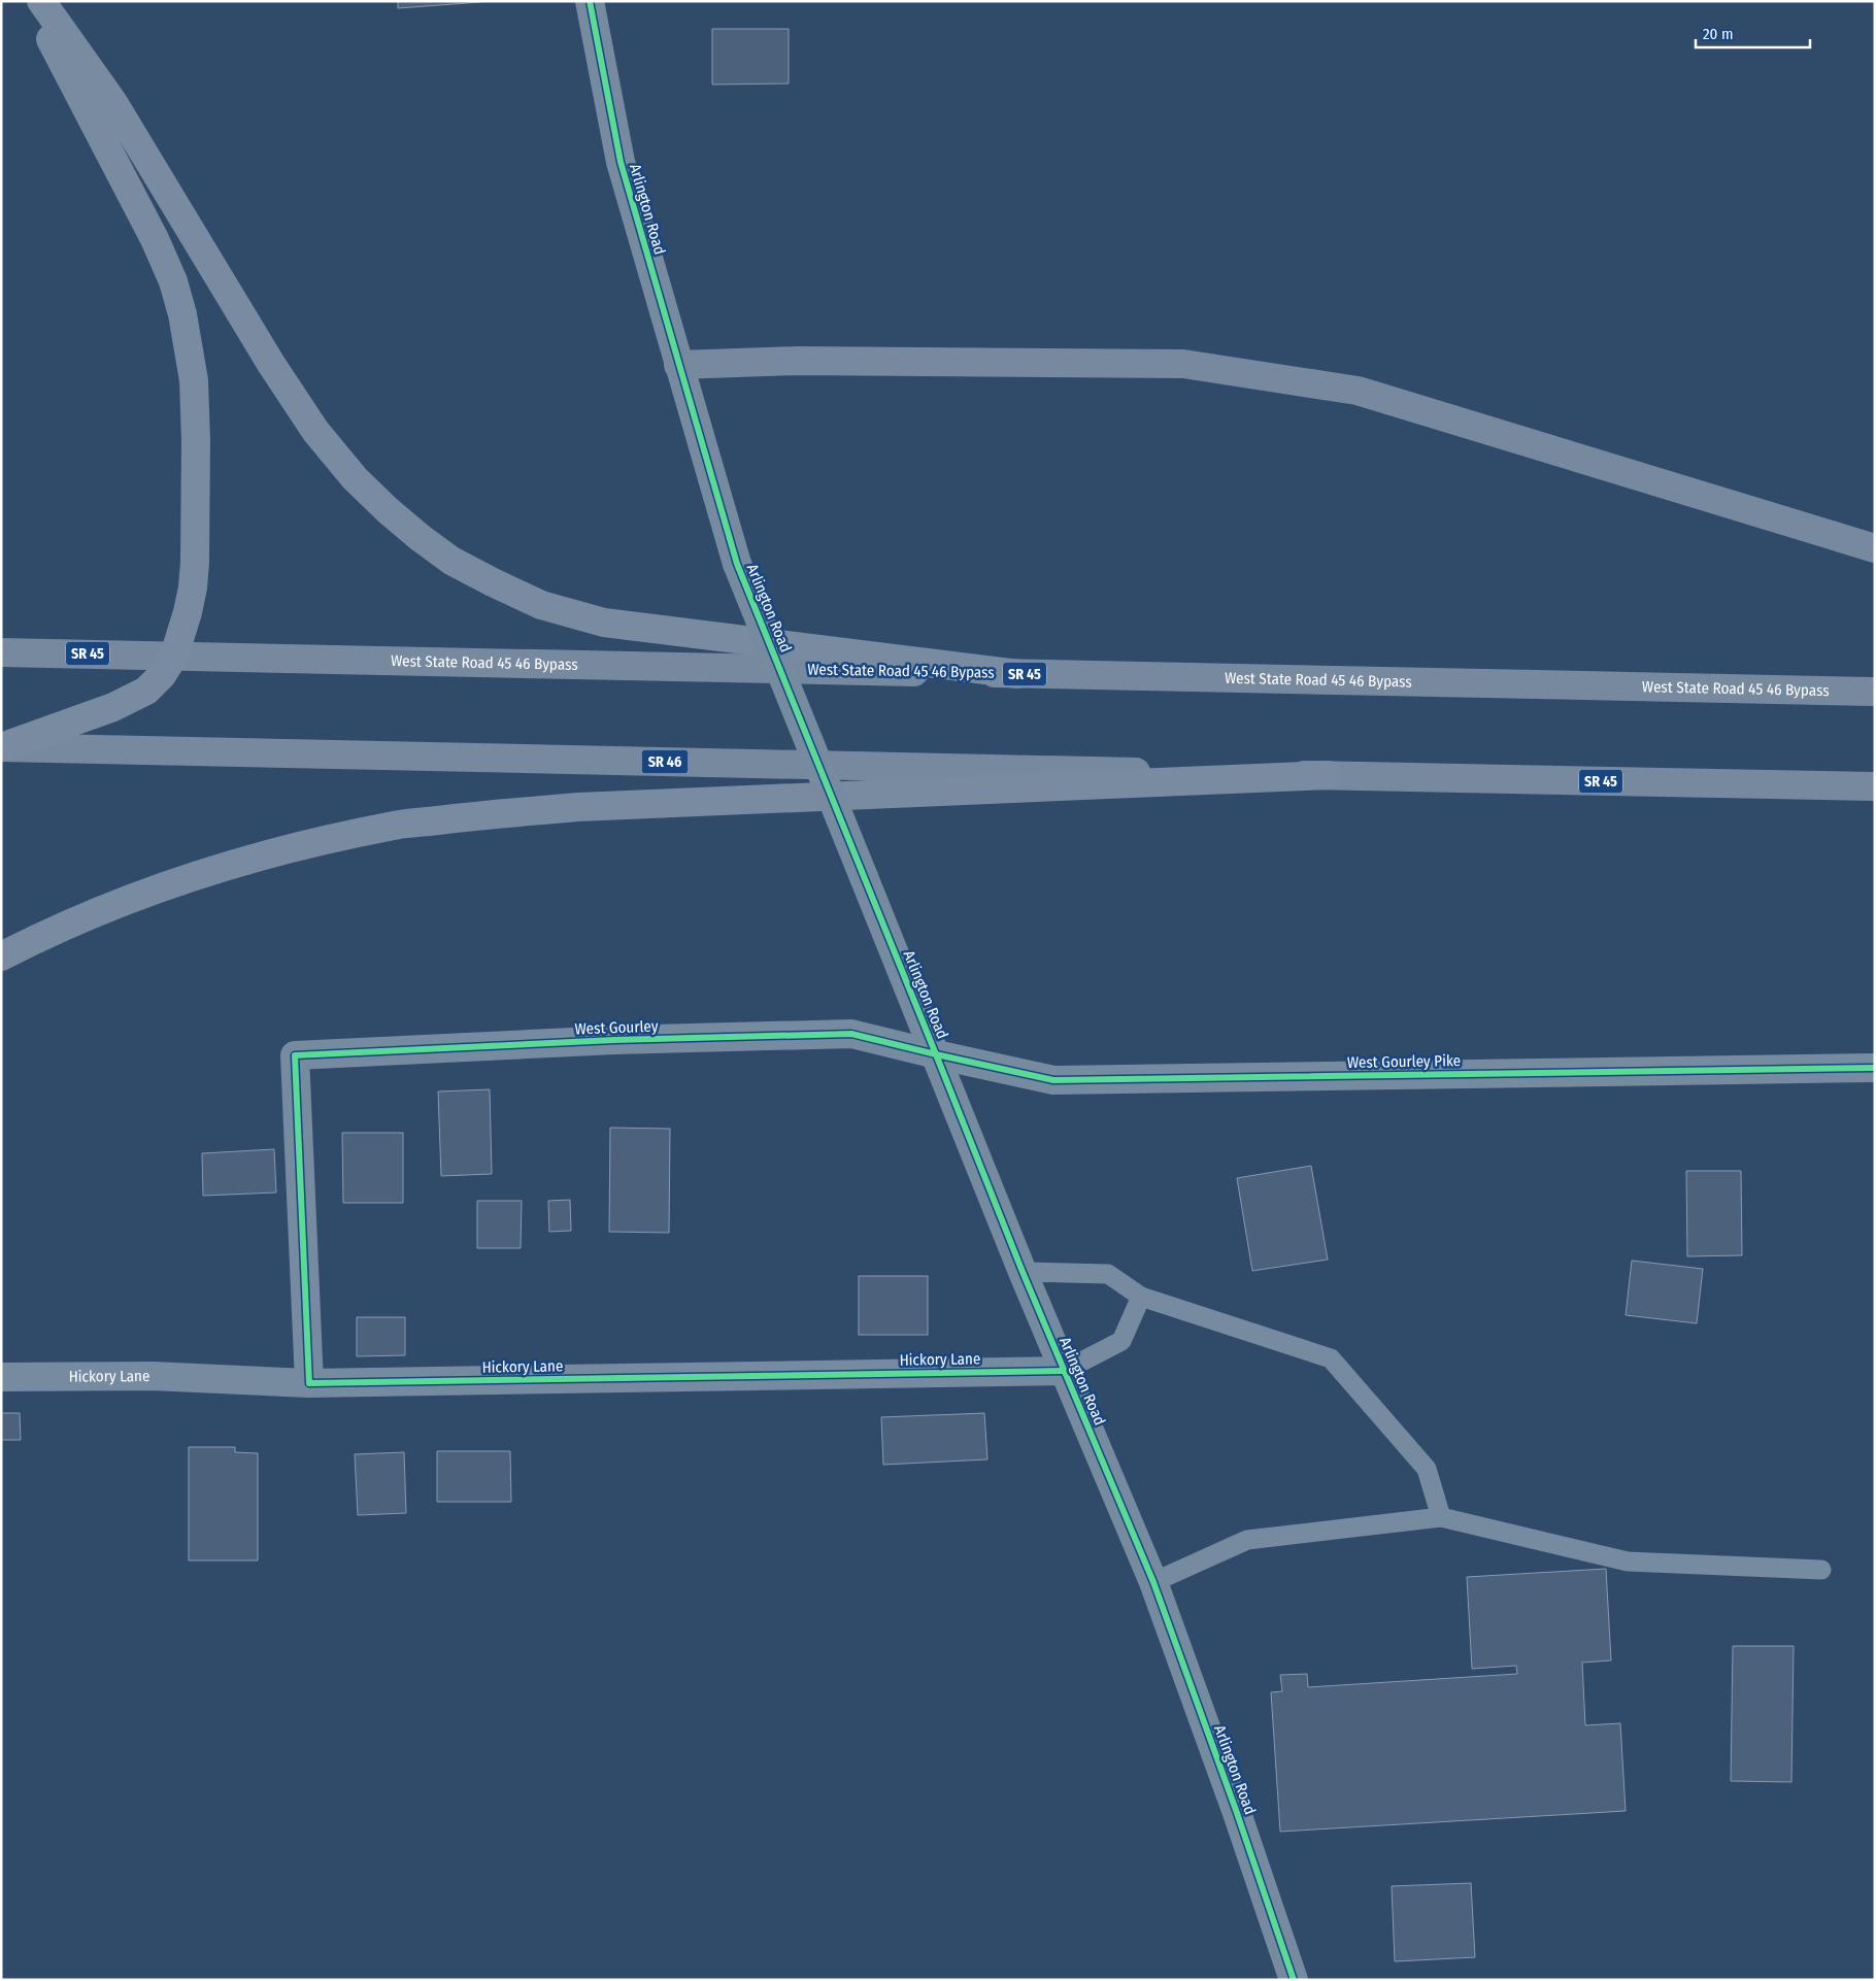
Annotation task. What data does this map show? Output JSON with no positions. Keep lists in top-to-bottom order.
{
  "streets": {
    "highway": ["SR 45", "West State Road 45 46 Bypass", "SR 46"],
    "street": [
      "Arlington Road",
      "West Gourley",
      "West Gourley Pike",
      "Hickory Lane"
    ]
  },
  "crossings": [
    ["Arlington Road", "West Gourley"],
    ["Arlington Road", "West Gourley Pike"],
    ["Arlington Road", "Hickory Lane"],
    ["SR 45", "West State Road 45 46 Bypass"],
    ["SR 45", "SR 46"],
    ["West Gourley", "West Gourley Pike"],
    ["West Gourley", "Hickory Lane"]
  ],
  "scale_bar": "20 m"
}
